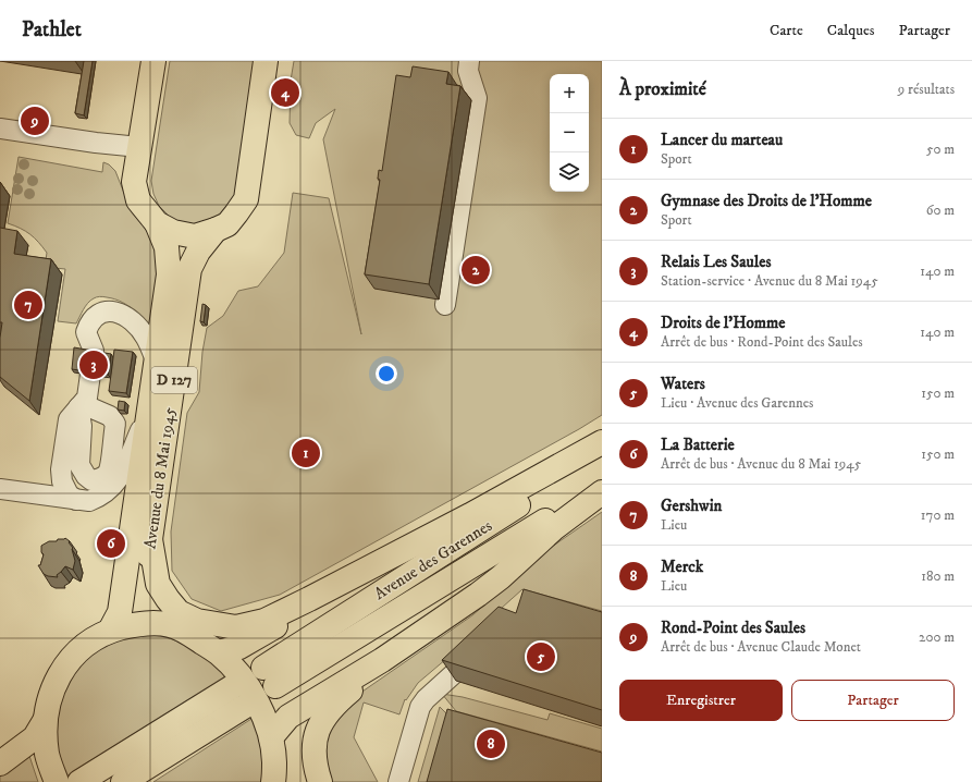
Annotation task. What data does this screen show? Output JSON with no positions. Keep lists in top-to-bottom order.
{
  "streets": {
    "main road": ["D 127", "Avenue du 8 Mai 1945", "Avenue des Garennes"]
  },
  "crossings": [
    ["D 127", "Avenue du 8 Mai 1945"]
  ],
  "page": {
    "header": "Pathlet",
    "nav": ["Carte", "Calques", "Partager"],
    "heading": ["À proximité", "9 résultats"],
    "map_buttons": ["+", "−"],
    "pins": [
      "4",
      "9",
      "2",
      "7",
      "3",
      "1",
      "6",
      "5",
      "8"
    ],
    "list": [
      {
        "mark": "1",
        "name": "Lancer du marteau",
        "note": "Sport",
        "value": "50 m"
      },
      {
        "mark": "2",
        "name": "Gymnase des Droits de l'Homme",
        "note": "Sport",
        "value": "60 m"
      },
      {
        "mark": "3",
        "name": "Relais Les Saules",
        "note": "Station-service · Avenue du 8 Mai 1945",
        "value": "140 m"
      },
      {
        "mark": "4",
        "name": "Droits de l'Homme",
        "note": "Arrêt de bus · Rond-Point des Saules",
        "value": "140 m"
      },
      {
        "mark": "5",
        "name": "Waters",
        "note": "Lieu · Avenue des Garennes",
        "value": "150 m"
      },
      {
        "mark": "6",
        "name": "La Batterie",
        "note": "Arrêt de bus · Avenue du 8 Mai 1945",
        "value": "150 m"
      },
      {
        "mark": "7",
        "name": "Gershwin",
        "note": "Lieu",
        "value": "170 m"
      },
      {
        "mark": "8",
        "name": "Merck",
        "note": "Lieu",
        "value": "180 m"
      },
      {
        "mark": "9",
        "name": "Rond-Point des Saules",
        "note": "Arrêt de bus · Avenue Claude Monet",
        "value": "200 m"
      }
    ],
    "buttons": ["Enregistrer", "Partager"]
  }
}
